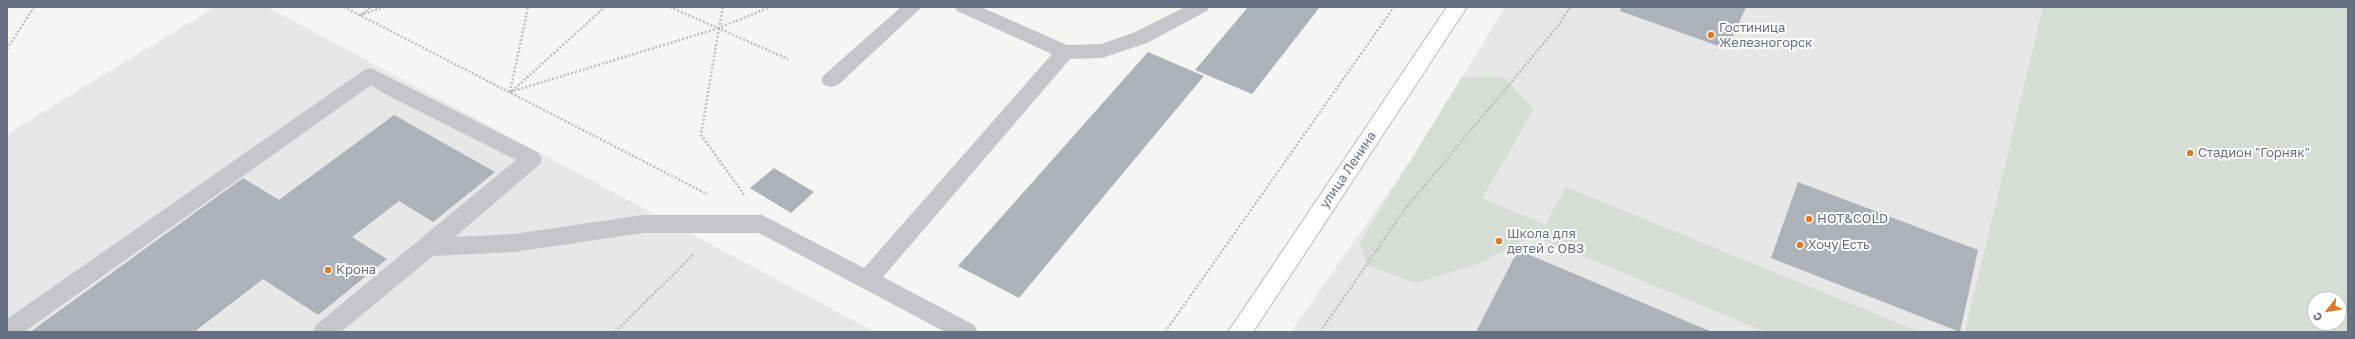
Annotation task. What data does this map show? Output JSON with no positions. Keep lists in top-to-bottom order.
{
  "streets": {
    "main road": ["улица Ленина"]
  },
  "places": [
    "Гостиница Железногорск",
    "Стадион \"Горняк\"",
    "HOT&COLD",
    "Школа для детей с ОВЗ",
    "Хочу Есть",
    "Крона"
  ],
  "north": "bottom left"
}
